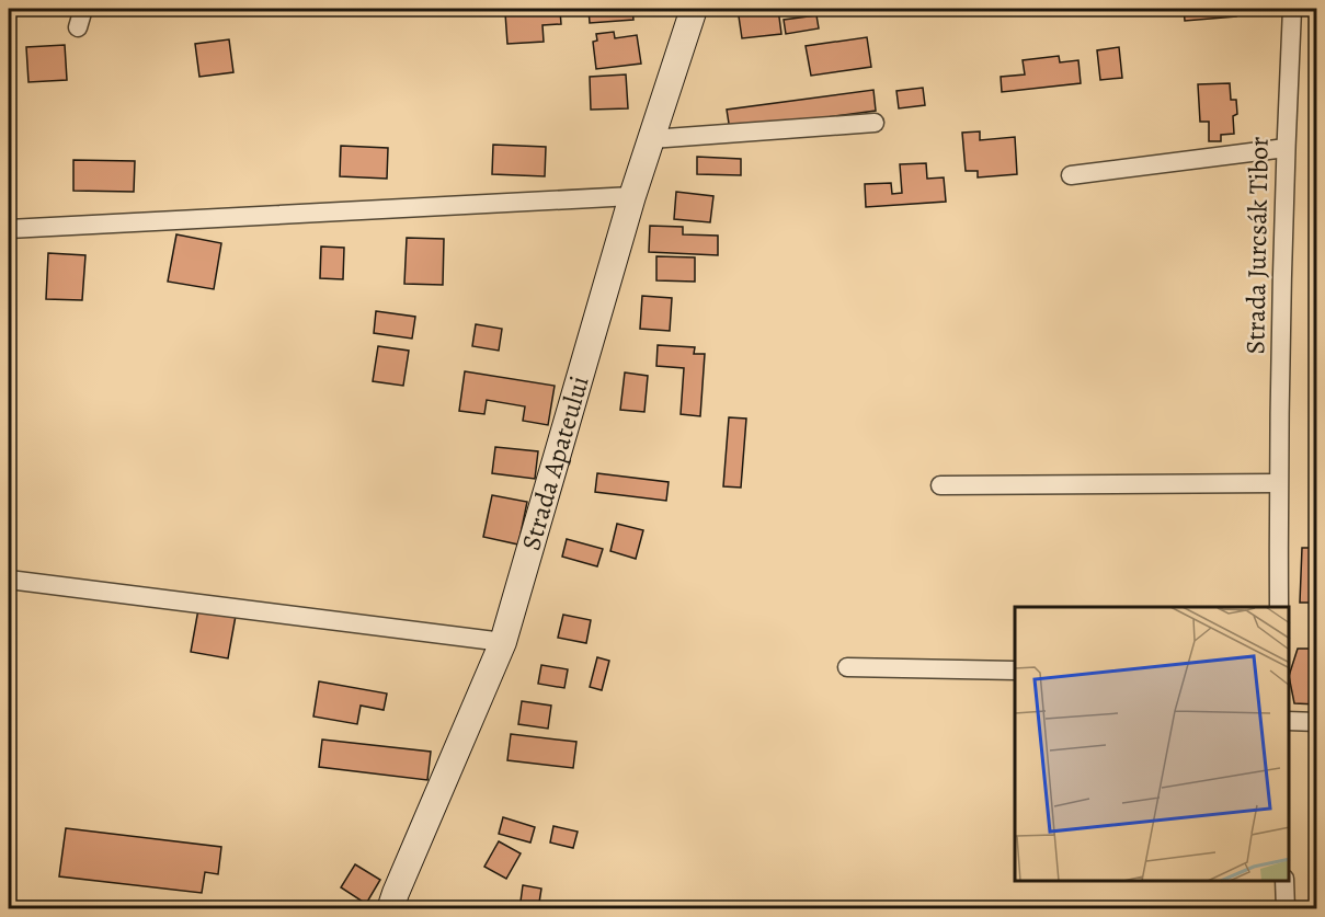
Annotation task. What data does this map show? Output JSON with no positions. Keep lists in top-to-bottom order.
{
  "streets": {
    "street": ["Strada Jurcsák Tibor", "Strada Apateului"]
  }
}
